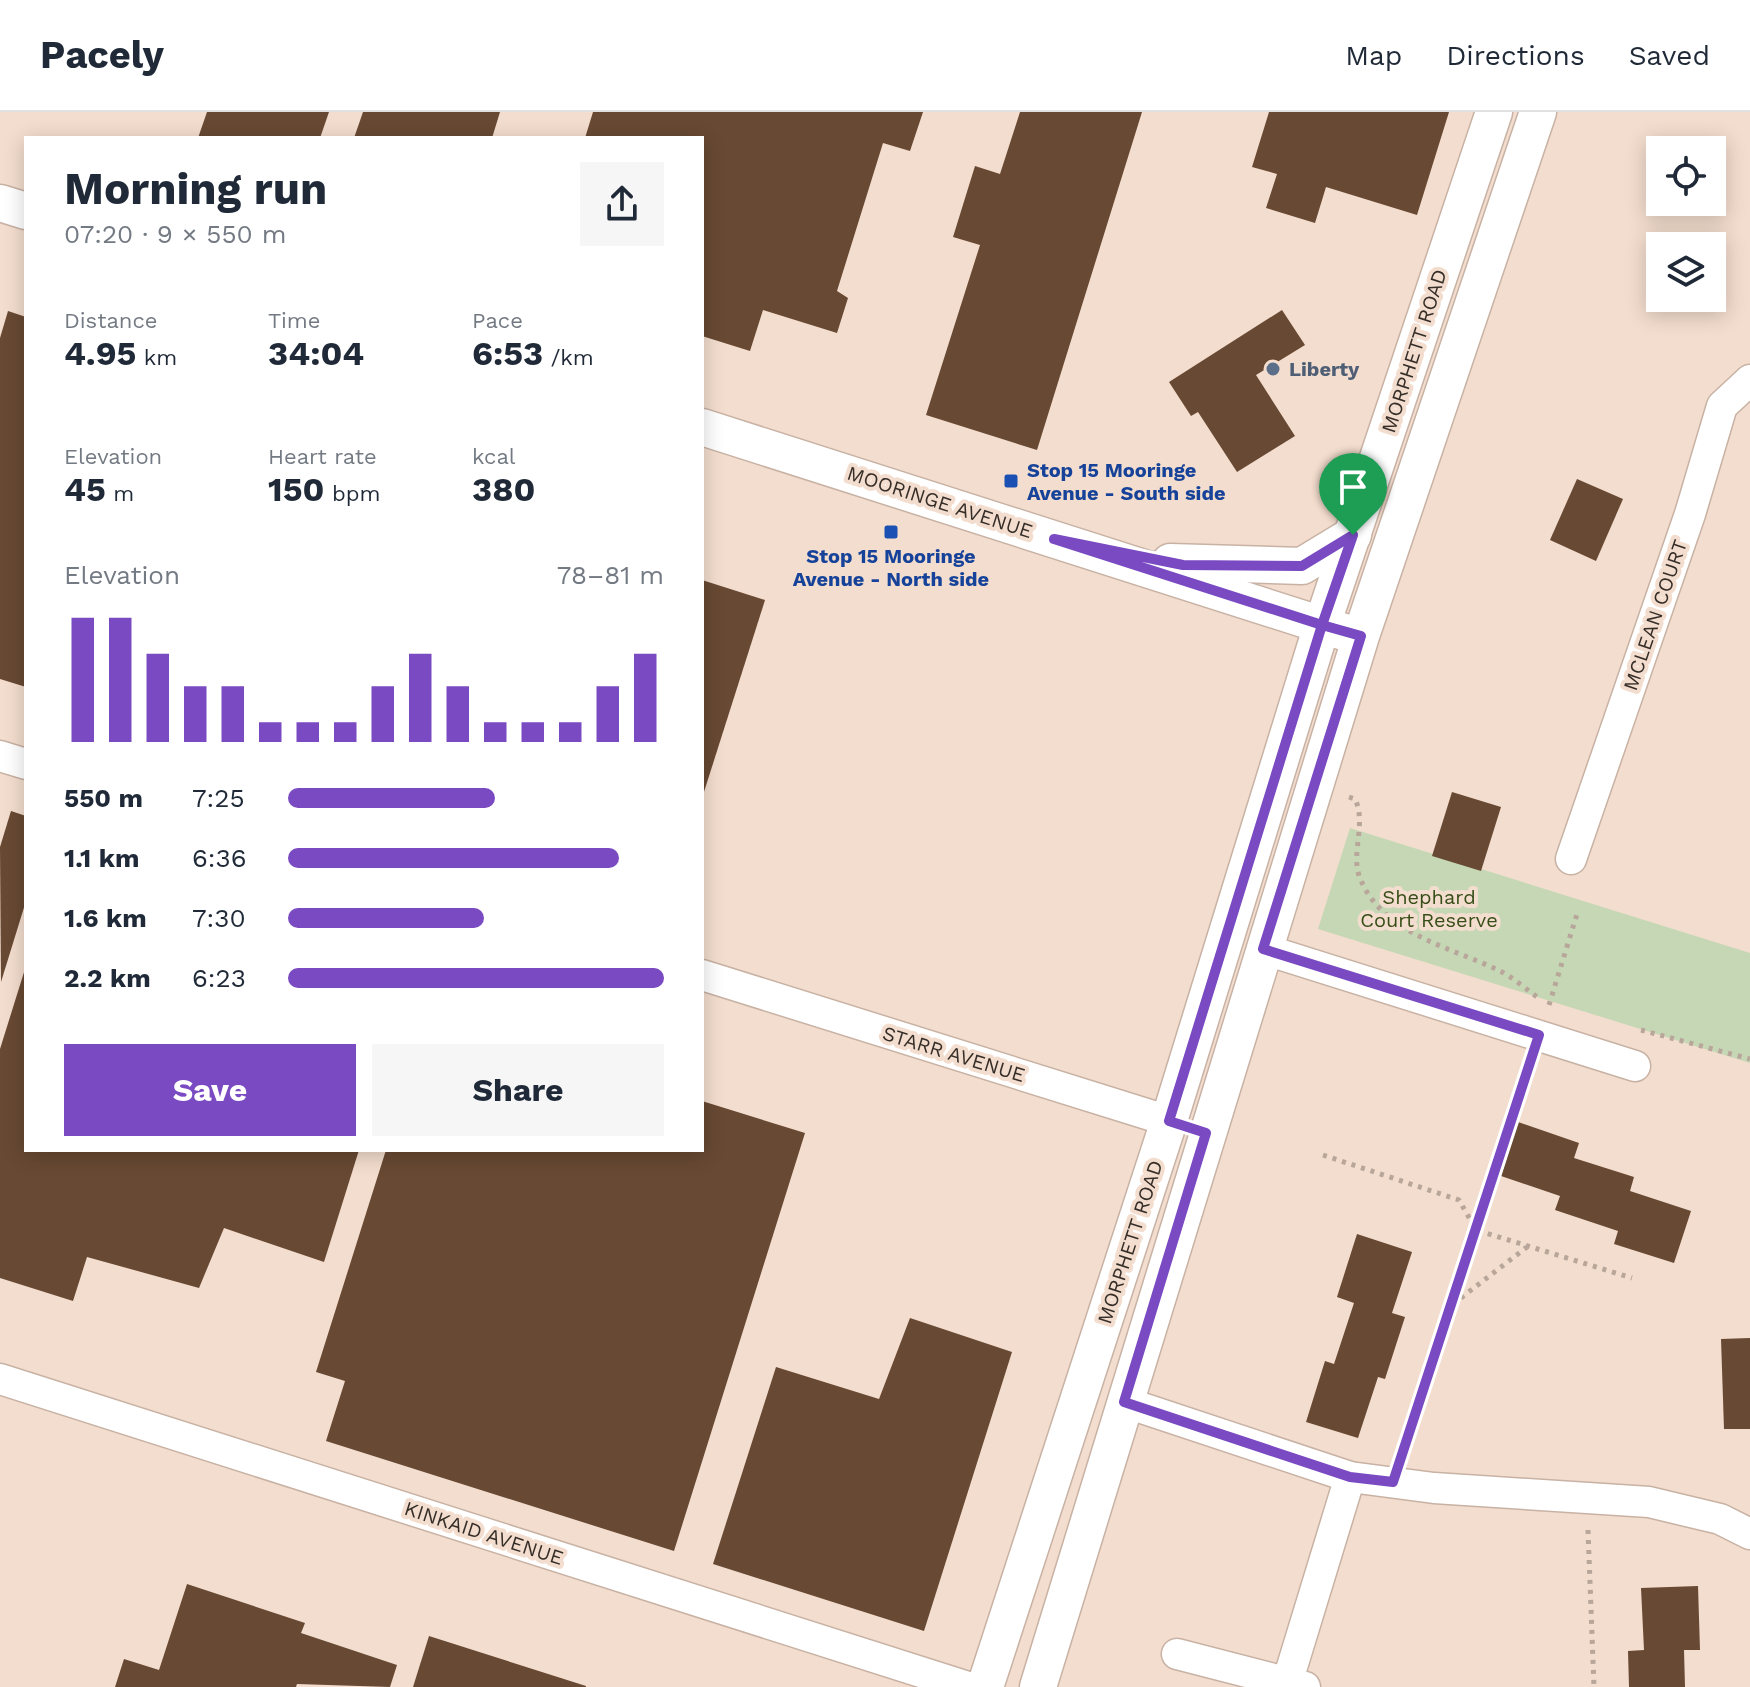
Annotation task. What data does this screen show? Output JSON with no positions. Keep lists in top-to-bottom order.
{
  "streets": {
    "street": [
      "MORPHETT ROAD",
      "MOORINGE AVENUE",
      "MCLEAN COURT",
      "STARR AVENUE",
      "KINKAID AVENUE"
    ]
  },
  "crossings": [
    ["MORPHETT ROAD", "MOORINGE AVENUE"],
    ["MORPHETT ROAD", "STARR AVENUE"]
  ],
  "parks": ["Shephard Court Reserve"],
  "places": {
    "other": ["Liberty"],
    "transit": ["Stop 15 Mooringe Avenue - South side", "Stop 15 Mooringe Avenue - North side"]
  },
  "page": {
    "header": "Pacely",
    "nav": ["Map", "Directions", "Saved"],
    "heading": ["Morning run", "07:20 · 9 × 550 m"],
    "stats": [
      ["Distance", "4.95 km"],
      ["Time", "34:04"],
      ["Pace", "6:53 /km"],
      ["Elevation", "45 m"],
      ["Heart rate", "150 bpm"],
      ["kcal", "380"]
    ],
    "chart": ["Elevation", "78–81 m"],
    "list": [
      {
        "name": "550 m",
        "note": "7:25"
      },
      {
        "name": "1.1 km",
        "note": "6:36"
      },
      {
        "name": "1.6 km",
        "note": "7:30"
      },
      {
        "name": "2.2 km",
        "note": "6:23"
      }
    ],
    "buttons": ["Save", "Share"]
  }
}
